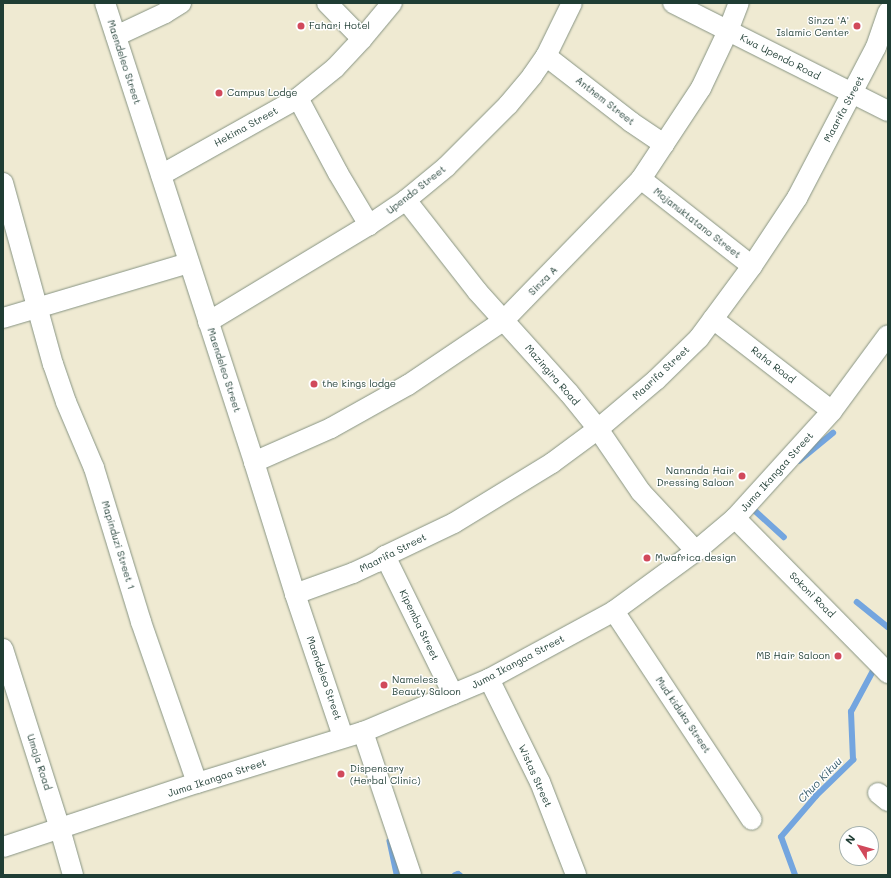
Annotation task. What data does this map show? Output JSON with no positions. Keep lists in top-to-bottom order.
{
  "streets": {
    "street": [
      "Kwa Upendo Road",
      "Maendeleo Street",
      "Anthem Street",
      "Maarifa Street",
      "Hekima Street",
      "Upendo Street",
      "Mojanuktatano Street",
      "Sinza A",
      "Raha Road",
      "Mazingira Road",
      "Juma Ikangaa Street",
      "Mapinduzi Street 1",
      "Sokoni Road",
      "Kipemba Street",
      "Mud kiduka Street",
      "Umoja Road",
      "Wistas Street"
    ]
  },
  "crossings": [
    ["Kwa Upendo Road", "Maarifa Street"],
    ["Kwa Upendo Road", "Sinza A"],
    ["Maendeleo Street", "Maarifa Street"],
    ["Maendeleo Street", "Hekima Street"],
    ["Maendeleo Street", "Upendo Street"],
    ["Maendeleo Street", "Sinza A"],
    ["Maendeleo Street", "Juma Ikangaa Street"],
    ["Anthem Street", "Upendo Street"],
    ["Anthem Street", "Sinza A"],
    ["Maarifa Street", "Mojanuktatano Street"],
    ["Maarifa Street", "Raha Road"],
    ["Maarifa Street", "Mazingira Road"],
    ["Maarifa Street", "Kipemba Street"],
    ["Upendo Street", "Mazingira Road"],
    ["Mojanuktatano Street", "Sinza A"],
    ["Sinza A", "Mazingira Road"],
    ["Raha Road", "Juma Ikangaa Street"],
    ["Mazingira Road", "Juma Ikangaa Street"],
    ["Juma Ikangaa Street", "Mapinduzi Street 1"],
    ["Juma Ikangaa Street", "Sokoni Road"],
    ["Juma Ikangaa Street", "Kipemba Street"],
    ["Juma Ikangaa Street", "Mud kiduka Street"],
    ["Juma Ikangaa Street", "Umoja Road"],
    ["Juma Ikangaa Street", "Wistas Street"]
  ],
  "water": ["Chuo Kikuu"],
  "places": [
    "Fahari Hotel",
    "Sinza ‘A' Islamic Center",
    "Campus Lodge",
    "the kings lodge",
    "Nananda Hair Dressing Saloon",
    "Mwafrica design",
    "MB Hair Saloon",
    "Nameless Beauty Saloon",
    "Dispensary (Herbal Clinic)"
  ],
  "north": "top left"
}
